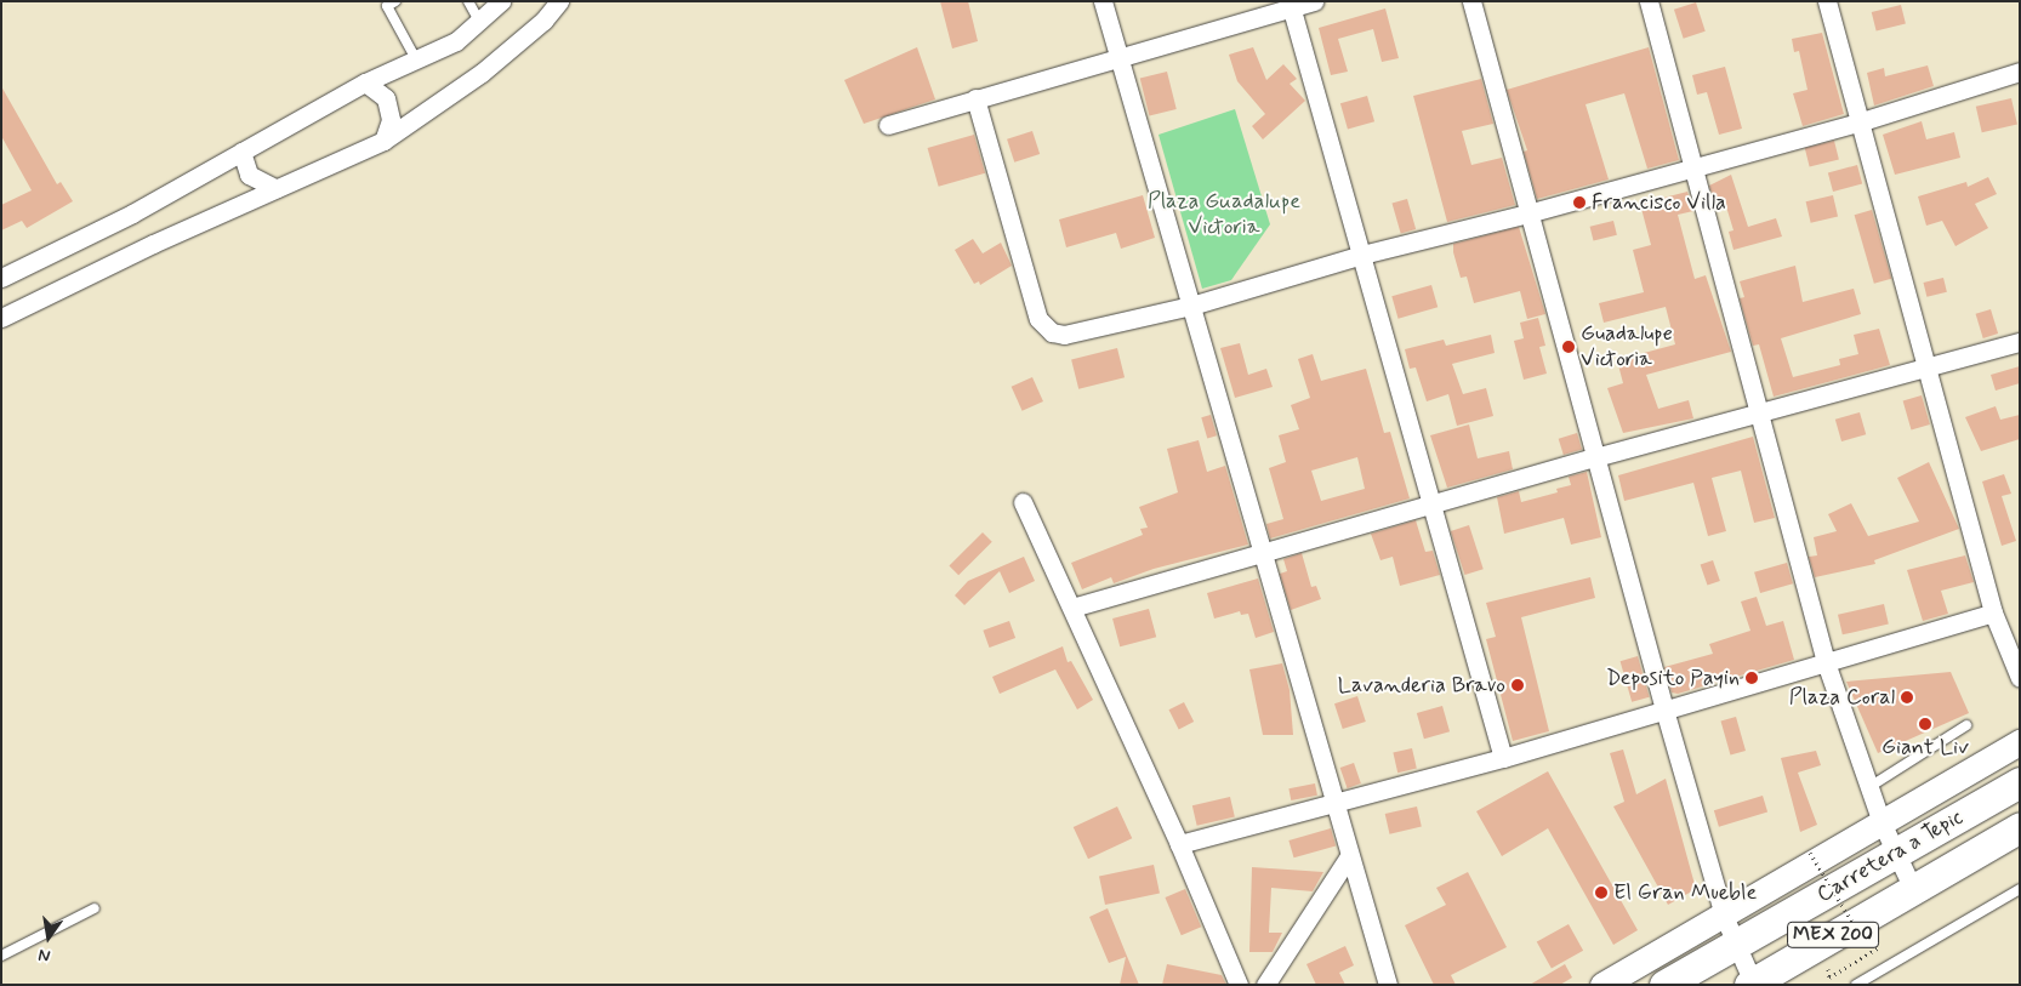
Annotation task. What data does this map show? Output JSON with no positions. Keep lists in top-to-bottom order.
{
  "streets": {
    "highway": ["Carretera a Tepic", "MEX 200"]
  },
  "parks": ["Plaza Guadalupe Victoria"],
  "places": [
    "Francisco Villa",
    "Guadalupe Victoria",
    "Deposito Payin",
    "Lavanderia Bravo",
    "Plaza Coral",
    "Giant Liv",
    "El Gran Mueble"
  ],
  "north": "bottom"
}
